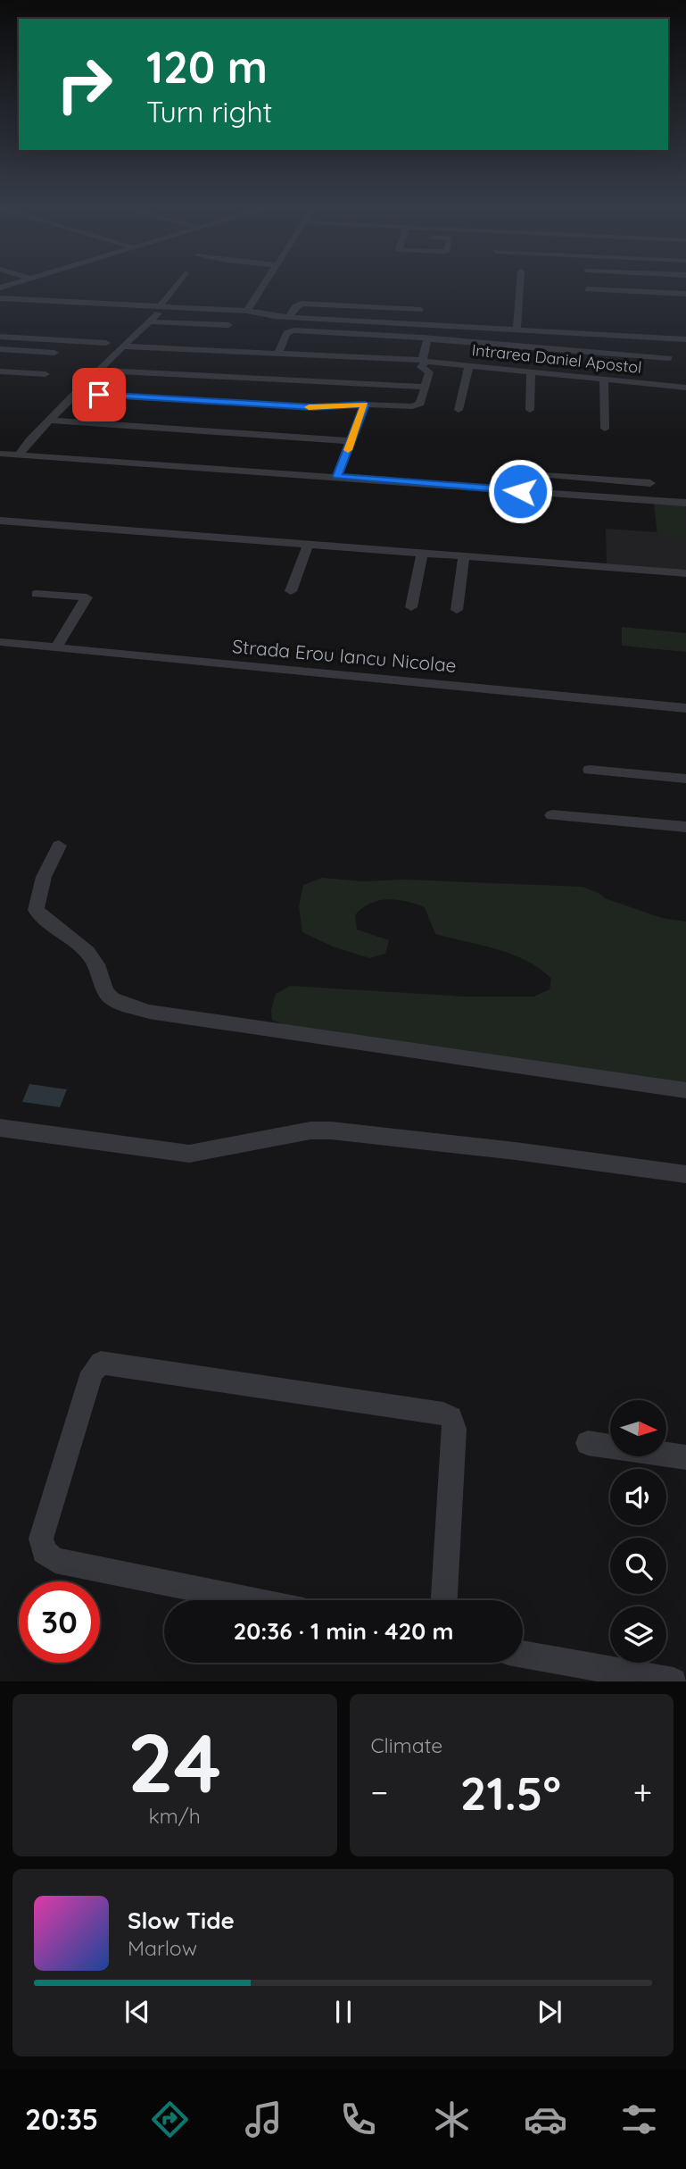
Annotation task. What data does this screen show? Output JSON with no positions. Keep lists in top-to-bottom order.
{
  "streets": {
    "street": ["Intrarea Daniel Apostol", "Strada Erou Iancu Nicolae"]
  },
  "north": "right",
  "page": {
    "turn": ["120 m", "Turn right"],
    "limit": "30",
    "trip": "20:36 · 1 min · 420 m",
    "tile": [
      ["24", "km/h"],
      "Climate"
    ],
    "heat": ["−", "21.5°", "+"],
    "song": ["Slow Tide", "Marlow"],
    "tabs": "20:35"
  }
}
